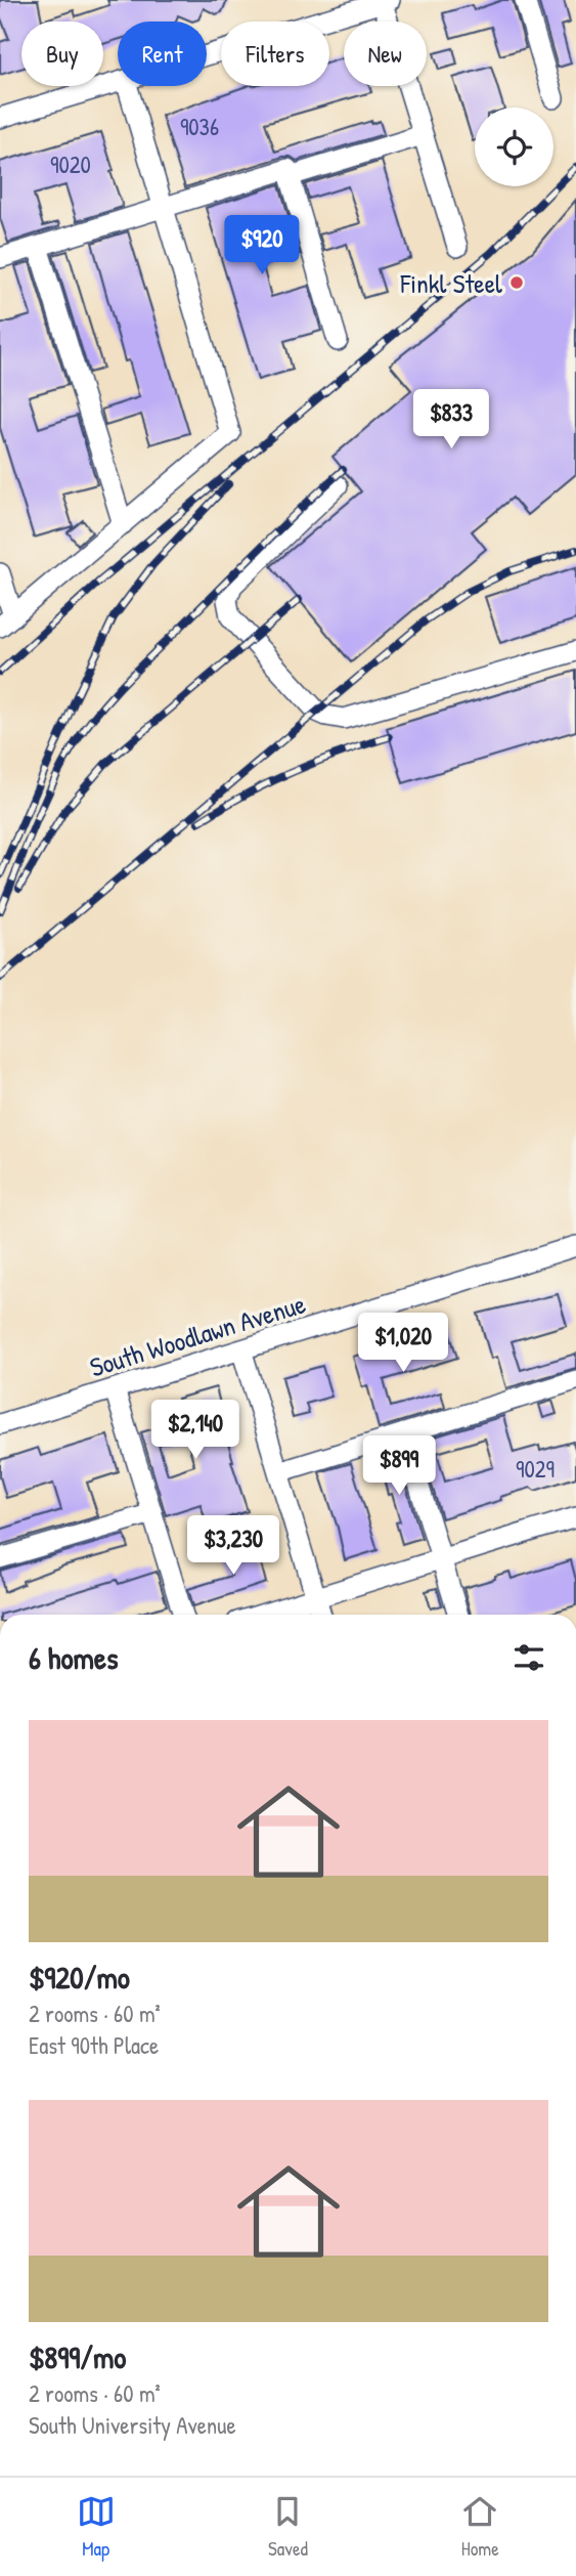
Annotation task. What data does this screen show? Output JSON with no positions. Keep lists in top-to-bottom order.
{
  "streets": {
    "street": ["South Woodlawn Avenue"]
  },
  "places": ["Finkl Steel"],
  "house_numbers": ["9036", "9020", "9029"],
  "page": {
    "chip": [
      "Buy",
      "Rent",
      "Filters",
      "New"
    ],
    "price": [
      "$920",
      "$833",
      "$1,020",
      "$2,140",
      "$899",
      "$3,230"
    ],
    "heading": "6 homes",
    "list": [
      {
        "name": "$920/mo",
        "note": "2 rooms · 60 m² · East 90th Place"
      },
      {
        "name": "$899/mo",
        "note": "2 rooms · 60 m² · South University Avenue"
      }
    ],
    "tabs": ["Map", "Saved", "Home"]
  }
}
